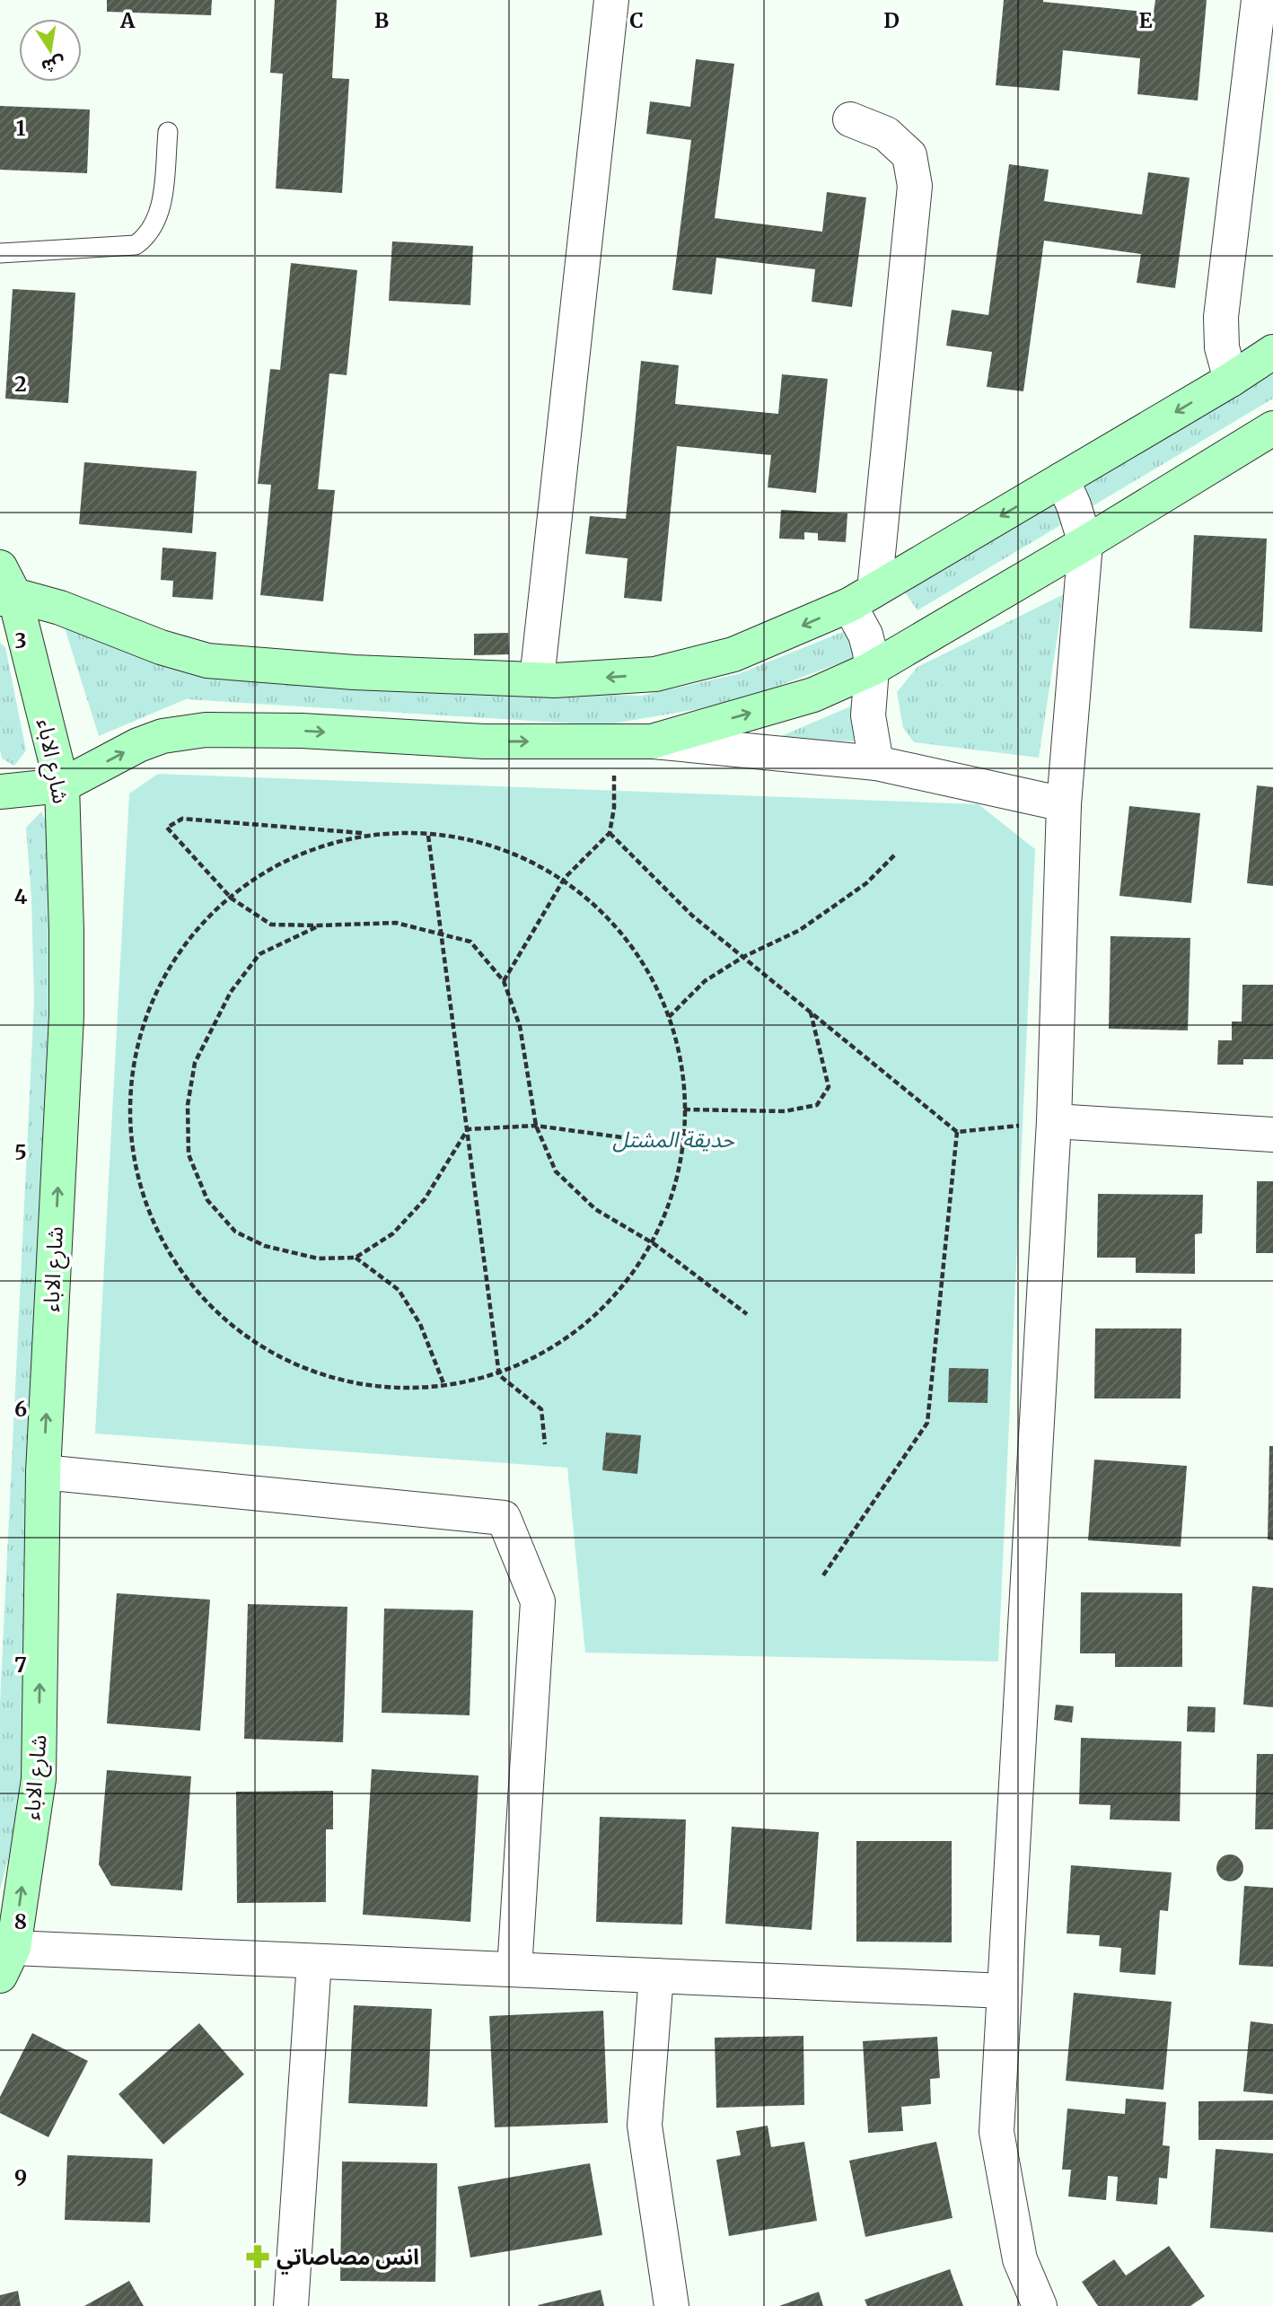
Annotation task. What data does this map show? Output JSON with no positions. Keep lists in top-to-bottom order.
{
  "streets": {
    "street": ["شارع الاباء"]
  },
  "one_way": ["شارع الاباء"],
  "parks": ["حديقة المشتل"],
  "places": {
    "pharmacy": ["انس مصاصاتي"]
  },
  "north": "bottom",
  "grid": {
    "columns": [
      "A",
      "B",
      "C",
      "D",
      "E"
    ],
    "rows": [
      "1",
      "2",
      "3",
      "4",
      "5",
      "6",
      "7",
      "8",
      "9"
    ]
  }
}
